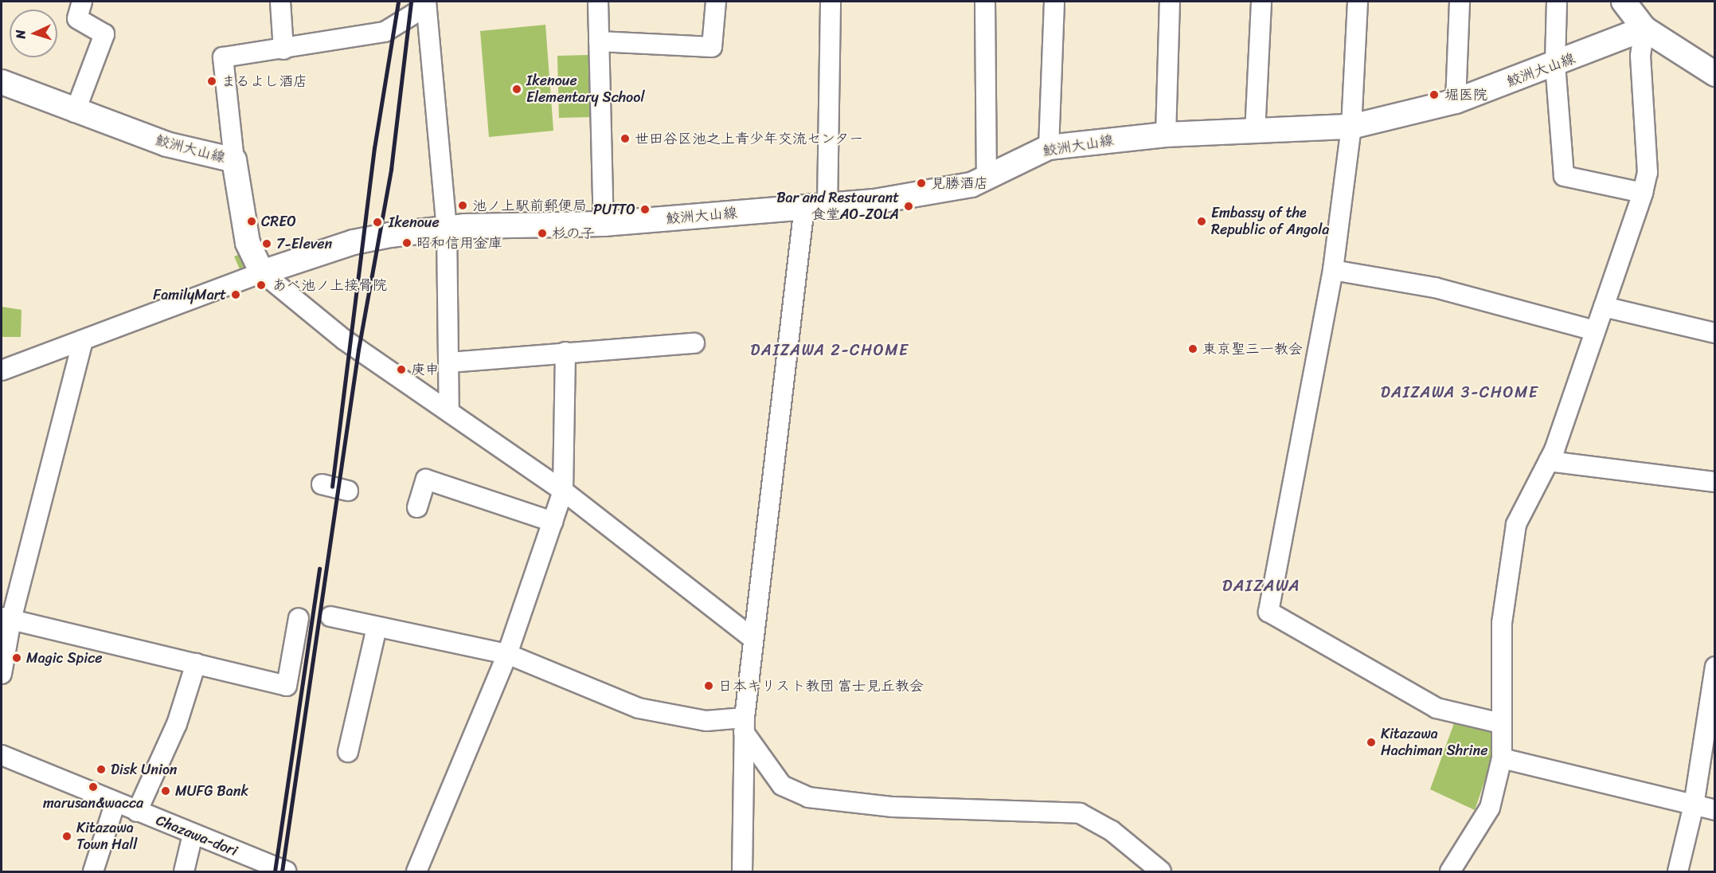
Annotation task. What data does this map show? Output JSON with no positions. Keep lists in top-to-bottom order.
{
  "streets": {
    "main road": ["鮫洲大山線"],
    "street": ["Chazawa-dori"]
  },
  "districts": ["DAIZAWA 2-CHOME", "DAIZAWA 3-CHOME", "DAIZAWA"],
  "places": [
    "まるよし酒店",
    "Ikenoue Elementary School",
    "堀医院",
    "世田谷区池之上青少年交流センター",
    "見勝酒店",
    "池ノ上駅前郵便局",
    "Bar and Restaurant 食堂AO-ZOLA",
    "PUTTO",
    "CREO",
    "Embassy of the Republic of Angola",
    "Ikenoue",
    "杉の子",
    "昭和信用金庫",
    "7-Eleven",
    "あべ池ノ上接骨院",
    "FamilyMart",
    "東京聖三一教会",
    "庚申",
    "Magic Spice",
    "日本キリスト教団 富士見丘教会",
    "Kitazawa Hachiman Shrine",
    "Disk Union",
    "marusan&wacca",
    "MUFG Bank",
    "Kitazawa Town Hall"
  ],
  "north": "left"
}
